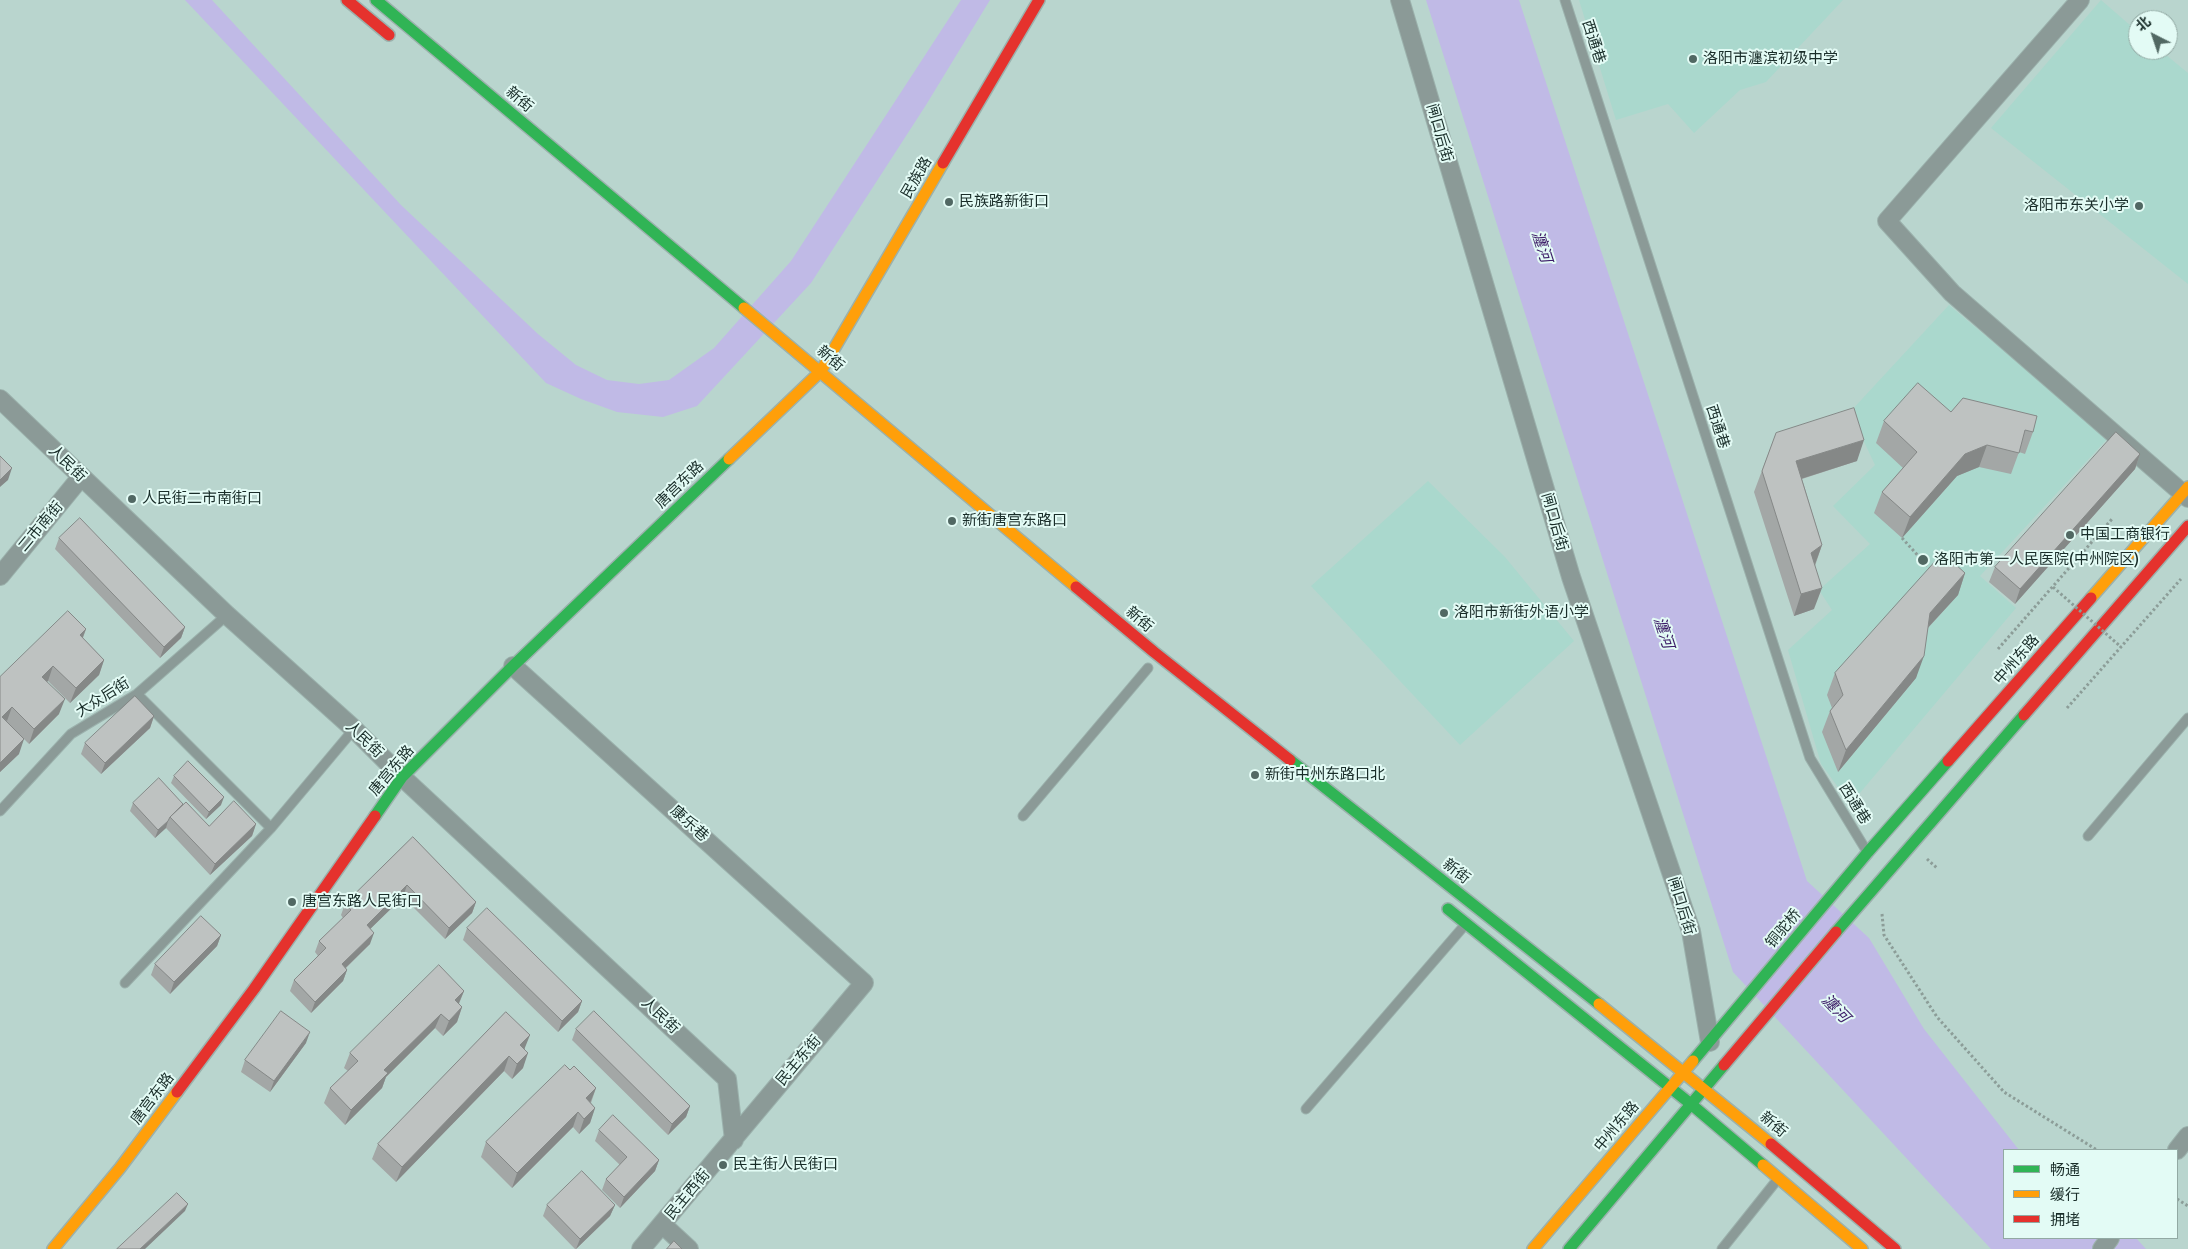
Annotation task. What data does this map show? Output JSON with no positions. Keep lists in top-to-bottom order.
{
  "streets": {
    "main road": [
      "新街",
      "民族路",
      "唐宫东路",
      "中州东路",
      "铜驼桥"
    ],
    "street": [
      "闸口后街",
      "人民街",
      "二市南街",
      "康乐巷",
      "民主东街",
      "民主西街"
    ],
    "lane": ["西通巷", "大众后街"]
  },
  "crossings": [
    ["西通巷", "中州东路"],
    ["西通巷", "铜驼桥"],
    ["新街", "民族路"],
    ["新街", "唐宫东路"],
    ["新街", "中州东路"],
    ["闸口后街", "中州东路"],
    ["民族路", "唐宫东路"],
    ["人民街", "唐宫东路"],
    ["人民街", "二市南街"],
    ["人民街", "大众后街"],
    ["人民街", "民主东街"],
    ["人民街", "民主西街"],
    ["唐宫东路", "康乐巷"],
    ["中州东路", "铜驼桥"],
    ["康乐巷", "民主东街"],
    ["民主东街", "民主西街"]
  ],
  "water": ["瀍河"],
  "places": [
    "洛阳市瀍滨初级中学",
    "民族路新街口",
    "洛阳市东关小学",
    "人民街二市南街口",
    "新街唐宫东路口",
    "中国工商银行",
    "洛阳市第一人民医院(中州院区)",
    "洛阳市新街外语小学",
    "新街中州东路口北",
    "唐宫东路人民街口",
    "民主街人民街口"
  ],
  "legend": ["畅通", "缓行", "拥堵"],
  "north": "top left"
}
